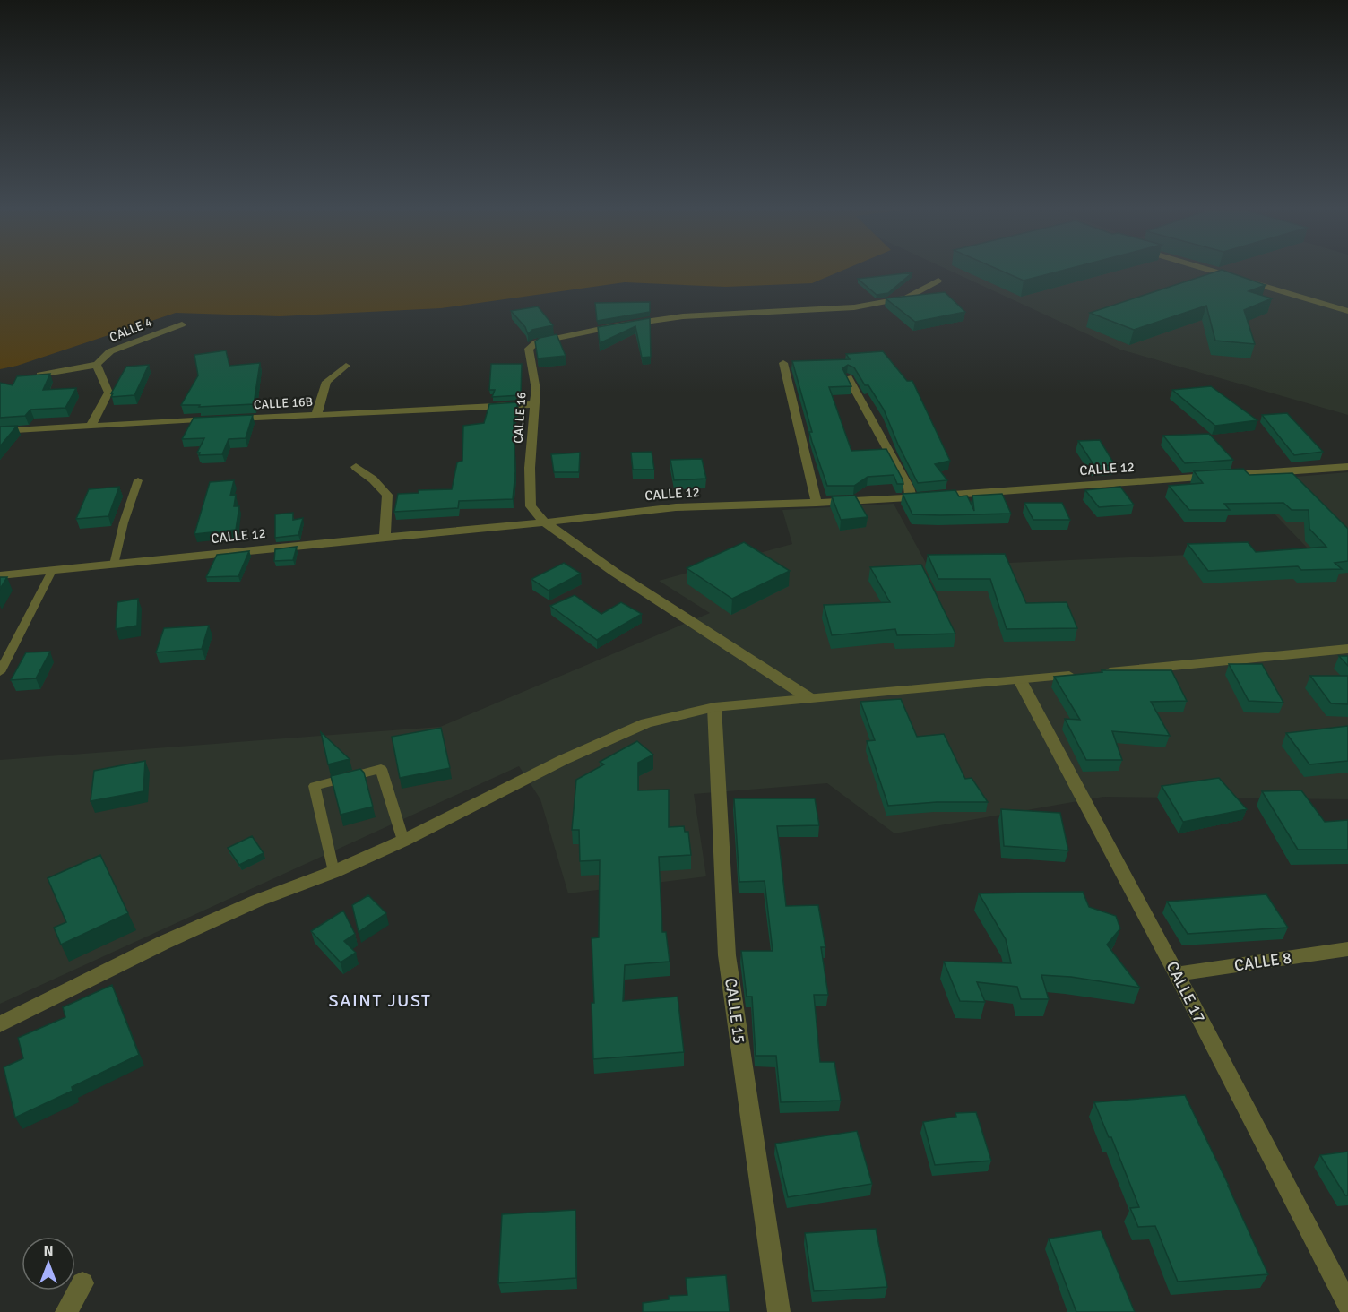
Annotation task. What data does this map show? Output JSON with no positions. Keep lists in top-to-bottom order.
{
  "streets": {
    "street": [
      "CALLE 4",
      "CALLE 16B",
      "CALLE 16",
      "CALLE 12",
      "CALLE 8",
      "CALLE 17",
      "CALLE 15"
    ]
  },
  "crossings": [
    ["CALLE 16B", "CALLE 16"],
    ["CALLE 16", "CALLE 12"],
    ["CALLE 8", "CALLE 17"]
  ],
  "districts": ["SAINT JUST"],
  "north": "top"
}
